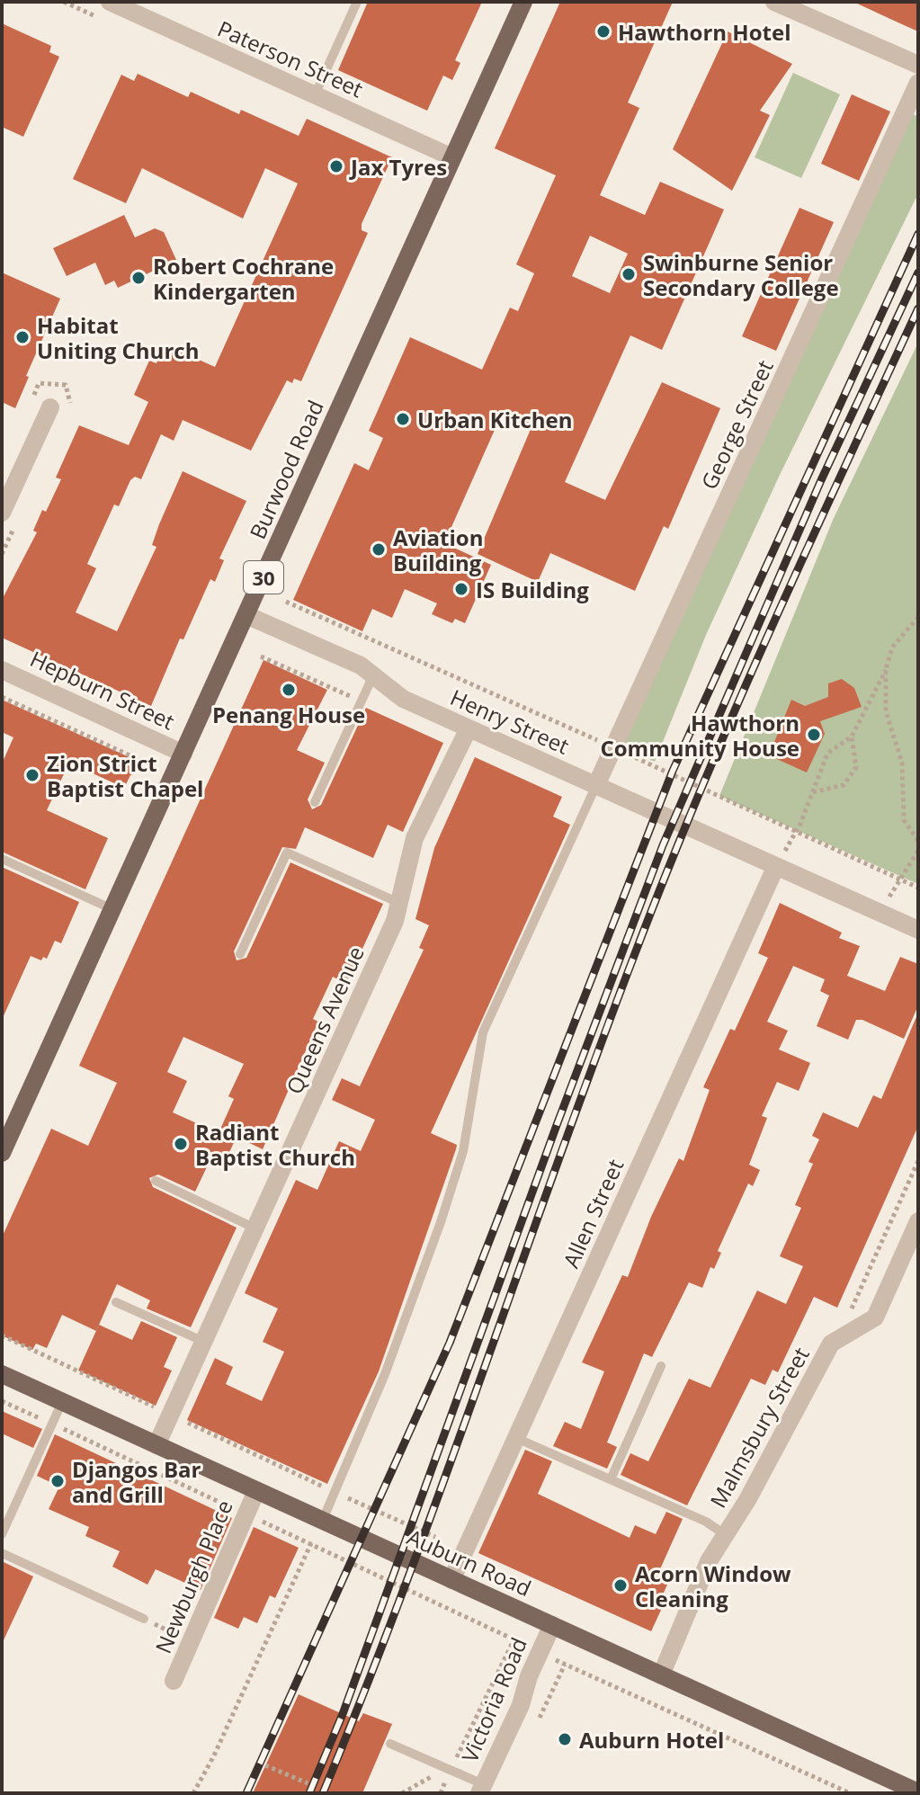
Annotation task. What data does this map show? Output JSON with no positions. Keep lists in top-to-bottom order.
{
  "streets": {
    "main road": ["Burwood Road", "30", "Auburn Road"],
    "street": [
      "Paterson Street",
      "George Street",
      "Hepburn Street",
      "Henry Street",
      "Queens Avenue",
      "Allen Street",
      "Malmsbury Street",
      "Newburgh Place",
      "Victoria Road"
    ]
  },
  "crossings": [
    ["Paterson Street", "Burwood Road"],
    ["George Street", "Henry Street"],
    ["Burwood Road", "Hepburn Street"],
    ["Burwood Road", "Henry Street"],
    ["Henry Street", "Queens Avenue"],
    ["Henry Street", "Allen Street"],
    ["Queens Avenue", "Auburn Road"],
    ["Allen Street", "Auburn Road"],
    ["Malmsbury Street", "Auburn Road"],
    ["Auburn Road", "Newburgh Place"],
    ["Auburn Road", "Victoria Road"]
  ],
  "places": [
    "Hawthorn Hotel",
    "Jax Tyres",
    "Swinburne Senior Secondary College",
    "Robert Cochrane Kindergarten",
    "Habitat Uniting Church",
    "Urban Kitchen",
    "Aviation Building",
    "IS Building",
    "Penang House",
    "Hawthorn Community House",
    "Zion Strict Baptist Chapel",
    "Radiant Baptist Church",
    "Djangos Bar and Grill",
    "Acorn Window Cleaning",
    "Auburn Hotel"
  ]
}
